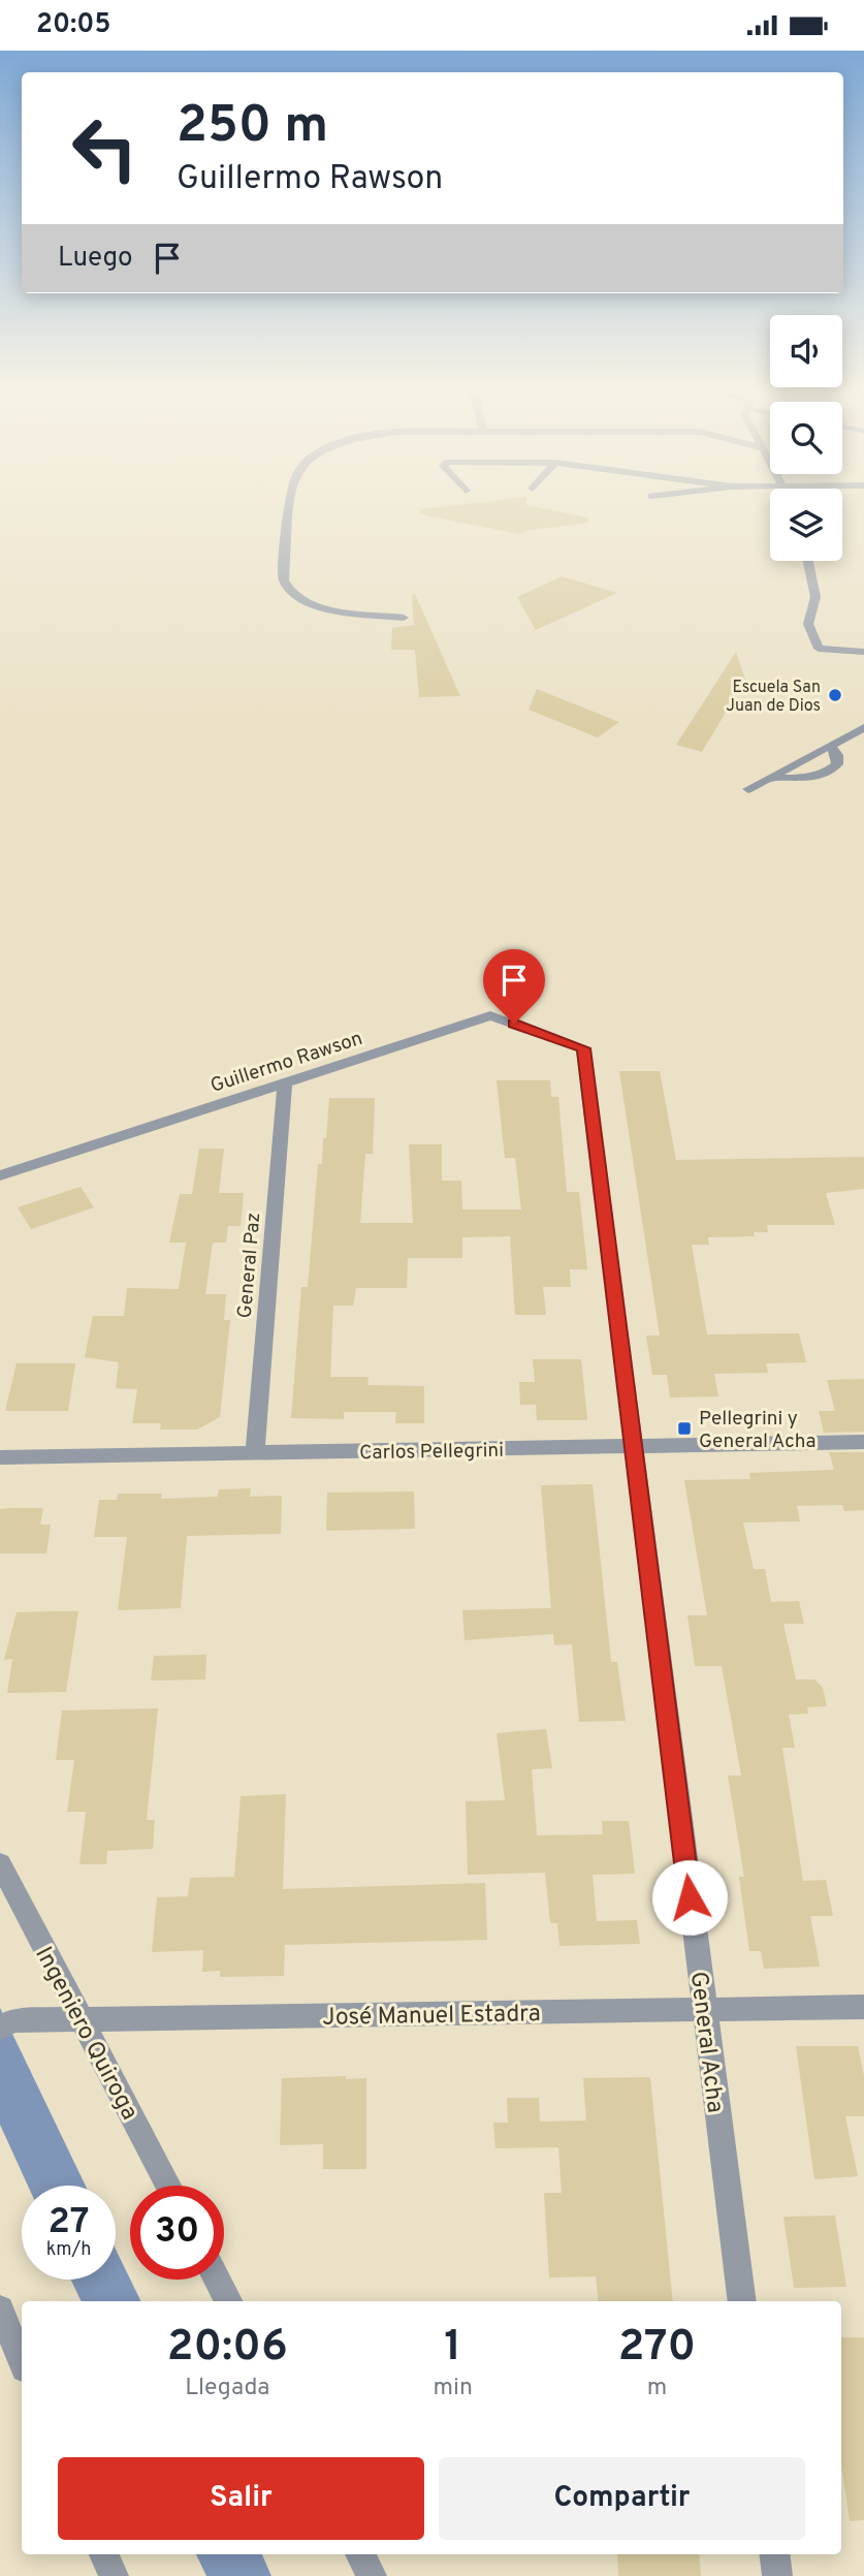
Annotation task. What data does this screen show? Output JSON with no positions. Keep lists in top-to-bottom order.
{
  "streets": {
    "street": [
      "Guillermo Rawson",
      "General Paz",
      "Carlos Pellegrini",
      "José Manuel Estadra",
      "Ingeniero Quiroga",
      "General Acha"
    ]
  },
  "crossings": [
    ["Guillermo Rawson", "General Paz"],
    ["Guillermo Rawson", "General Acha"],
    ["General Paz", "Carlos Pellegrini"],
    ["Carlos Pellegrini", "General Acha"],
    ["José Manuel Estadra", "Ingeniero Quiroga"],
    ["José Manuel Estadra", "General Acha"]
  ],
  "places": {
    "other": ["Escuela San Juan de Dios"],
    "transit": ["Pellegrini y General Acha"]
  },
  "page": {
    "status": "20:05",
    "turn": ["250 m", "Guillermo Rawson"],
    "then": "Luego",
    "speed": "27 km/h",
    "limit": "30",
    "eta": [
      "20:06",
      "Llegada",
      "1",
      "min",
      "270",
      "m"
    ],
    "buttons": ["Salir", "Compartir"]
  }
}
